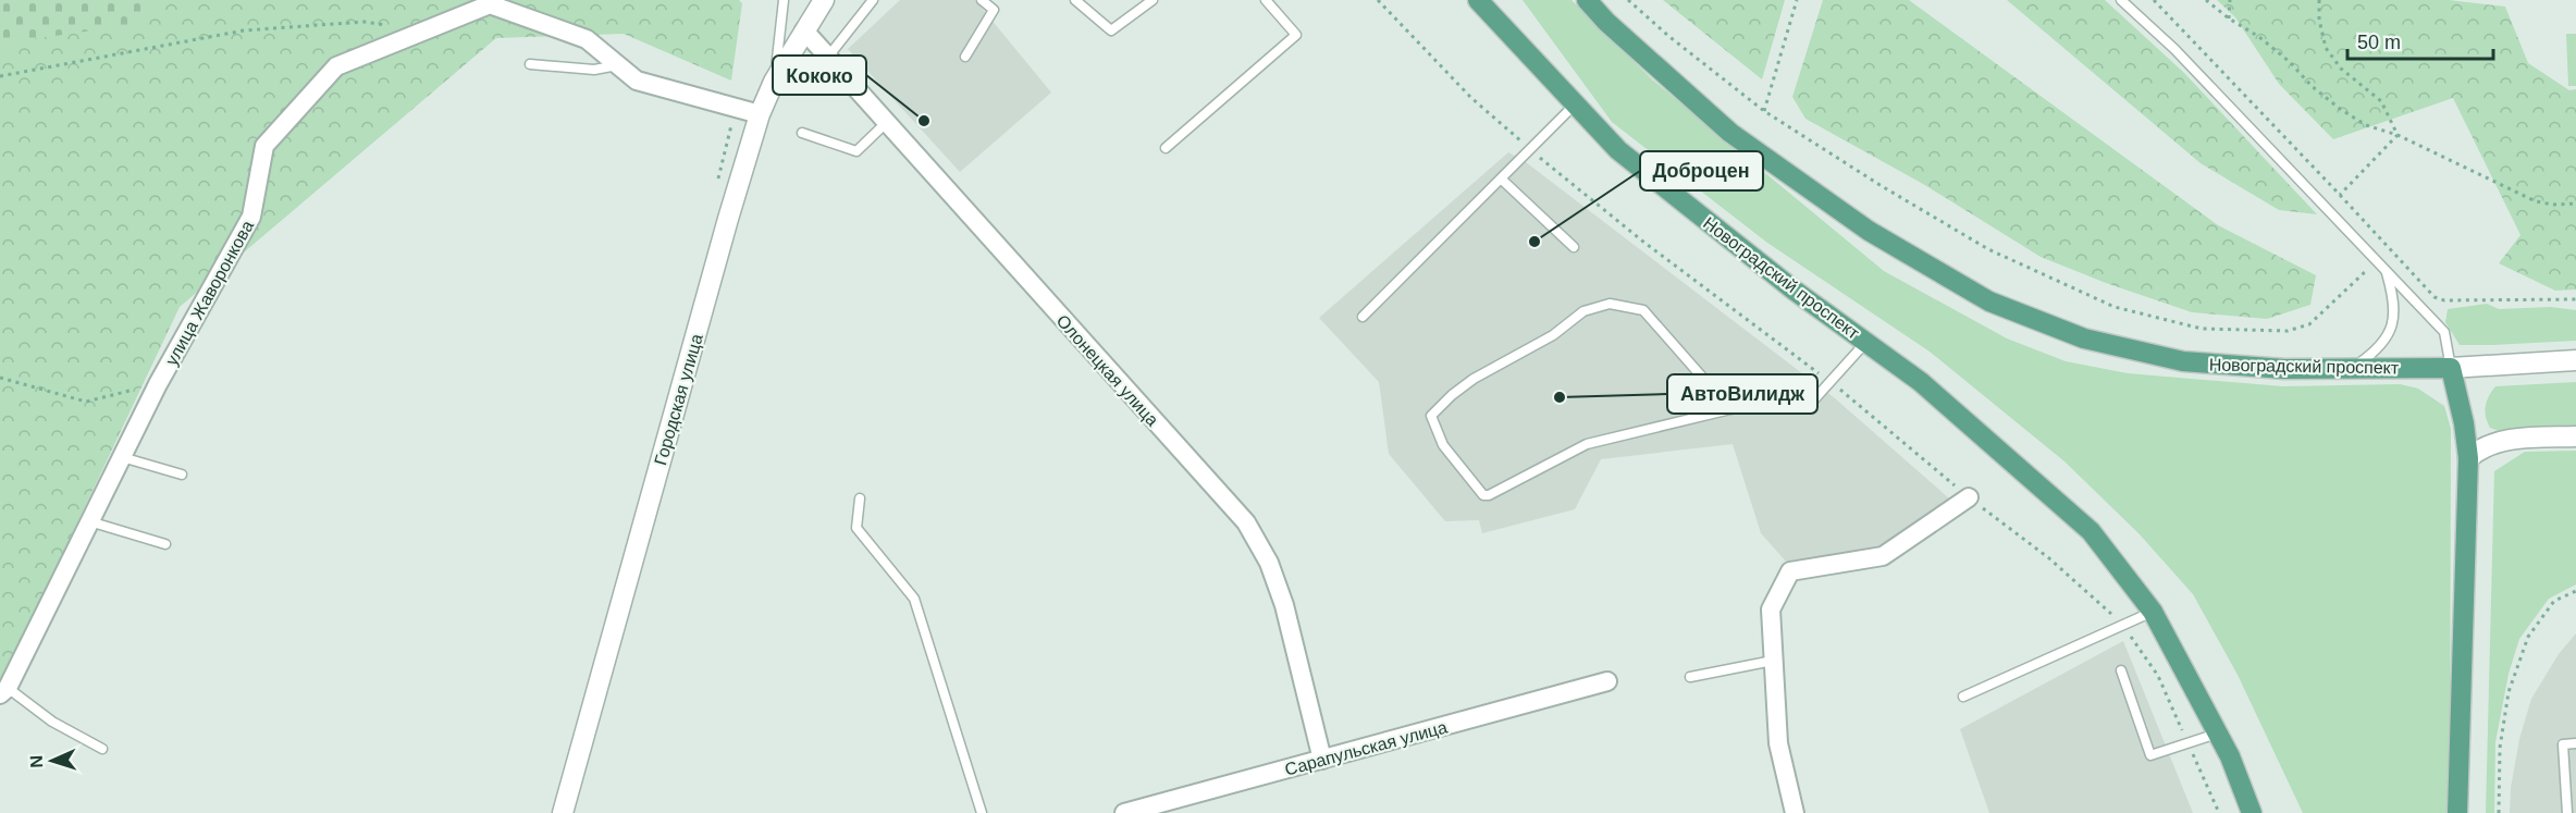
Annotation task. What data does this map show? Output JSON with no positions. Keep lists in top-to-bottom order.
{
  "streets": {
    "main road": ["Новоградский проспект"],
    "street": [
      "улица Жаворонкова",
      "Олонецкая улица",
      "Городская улица",
      "Сарапульская улица"
    ]
  },
  "crossings": [
    ["улица Жаворонкова", "Городская улица"],
    ["Олонецкая улица", "Городская улица"],
    ["Олонецкая улица", "Сарапульская улица"]
  ],
  "places": ["Кококо", "Доброцен", "АвтоВилидж"],
  "scale_bar": "50 m",
  "north": "left"
}
